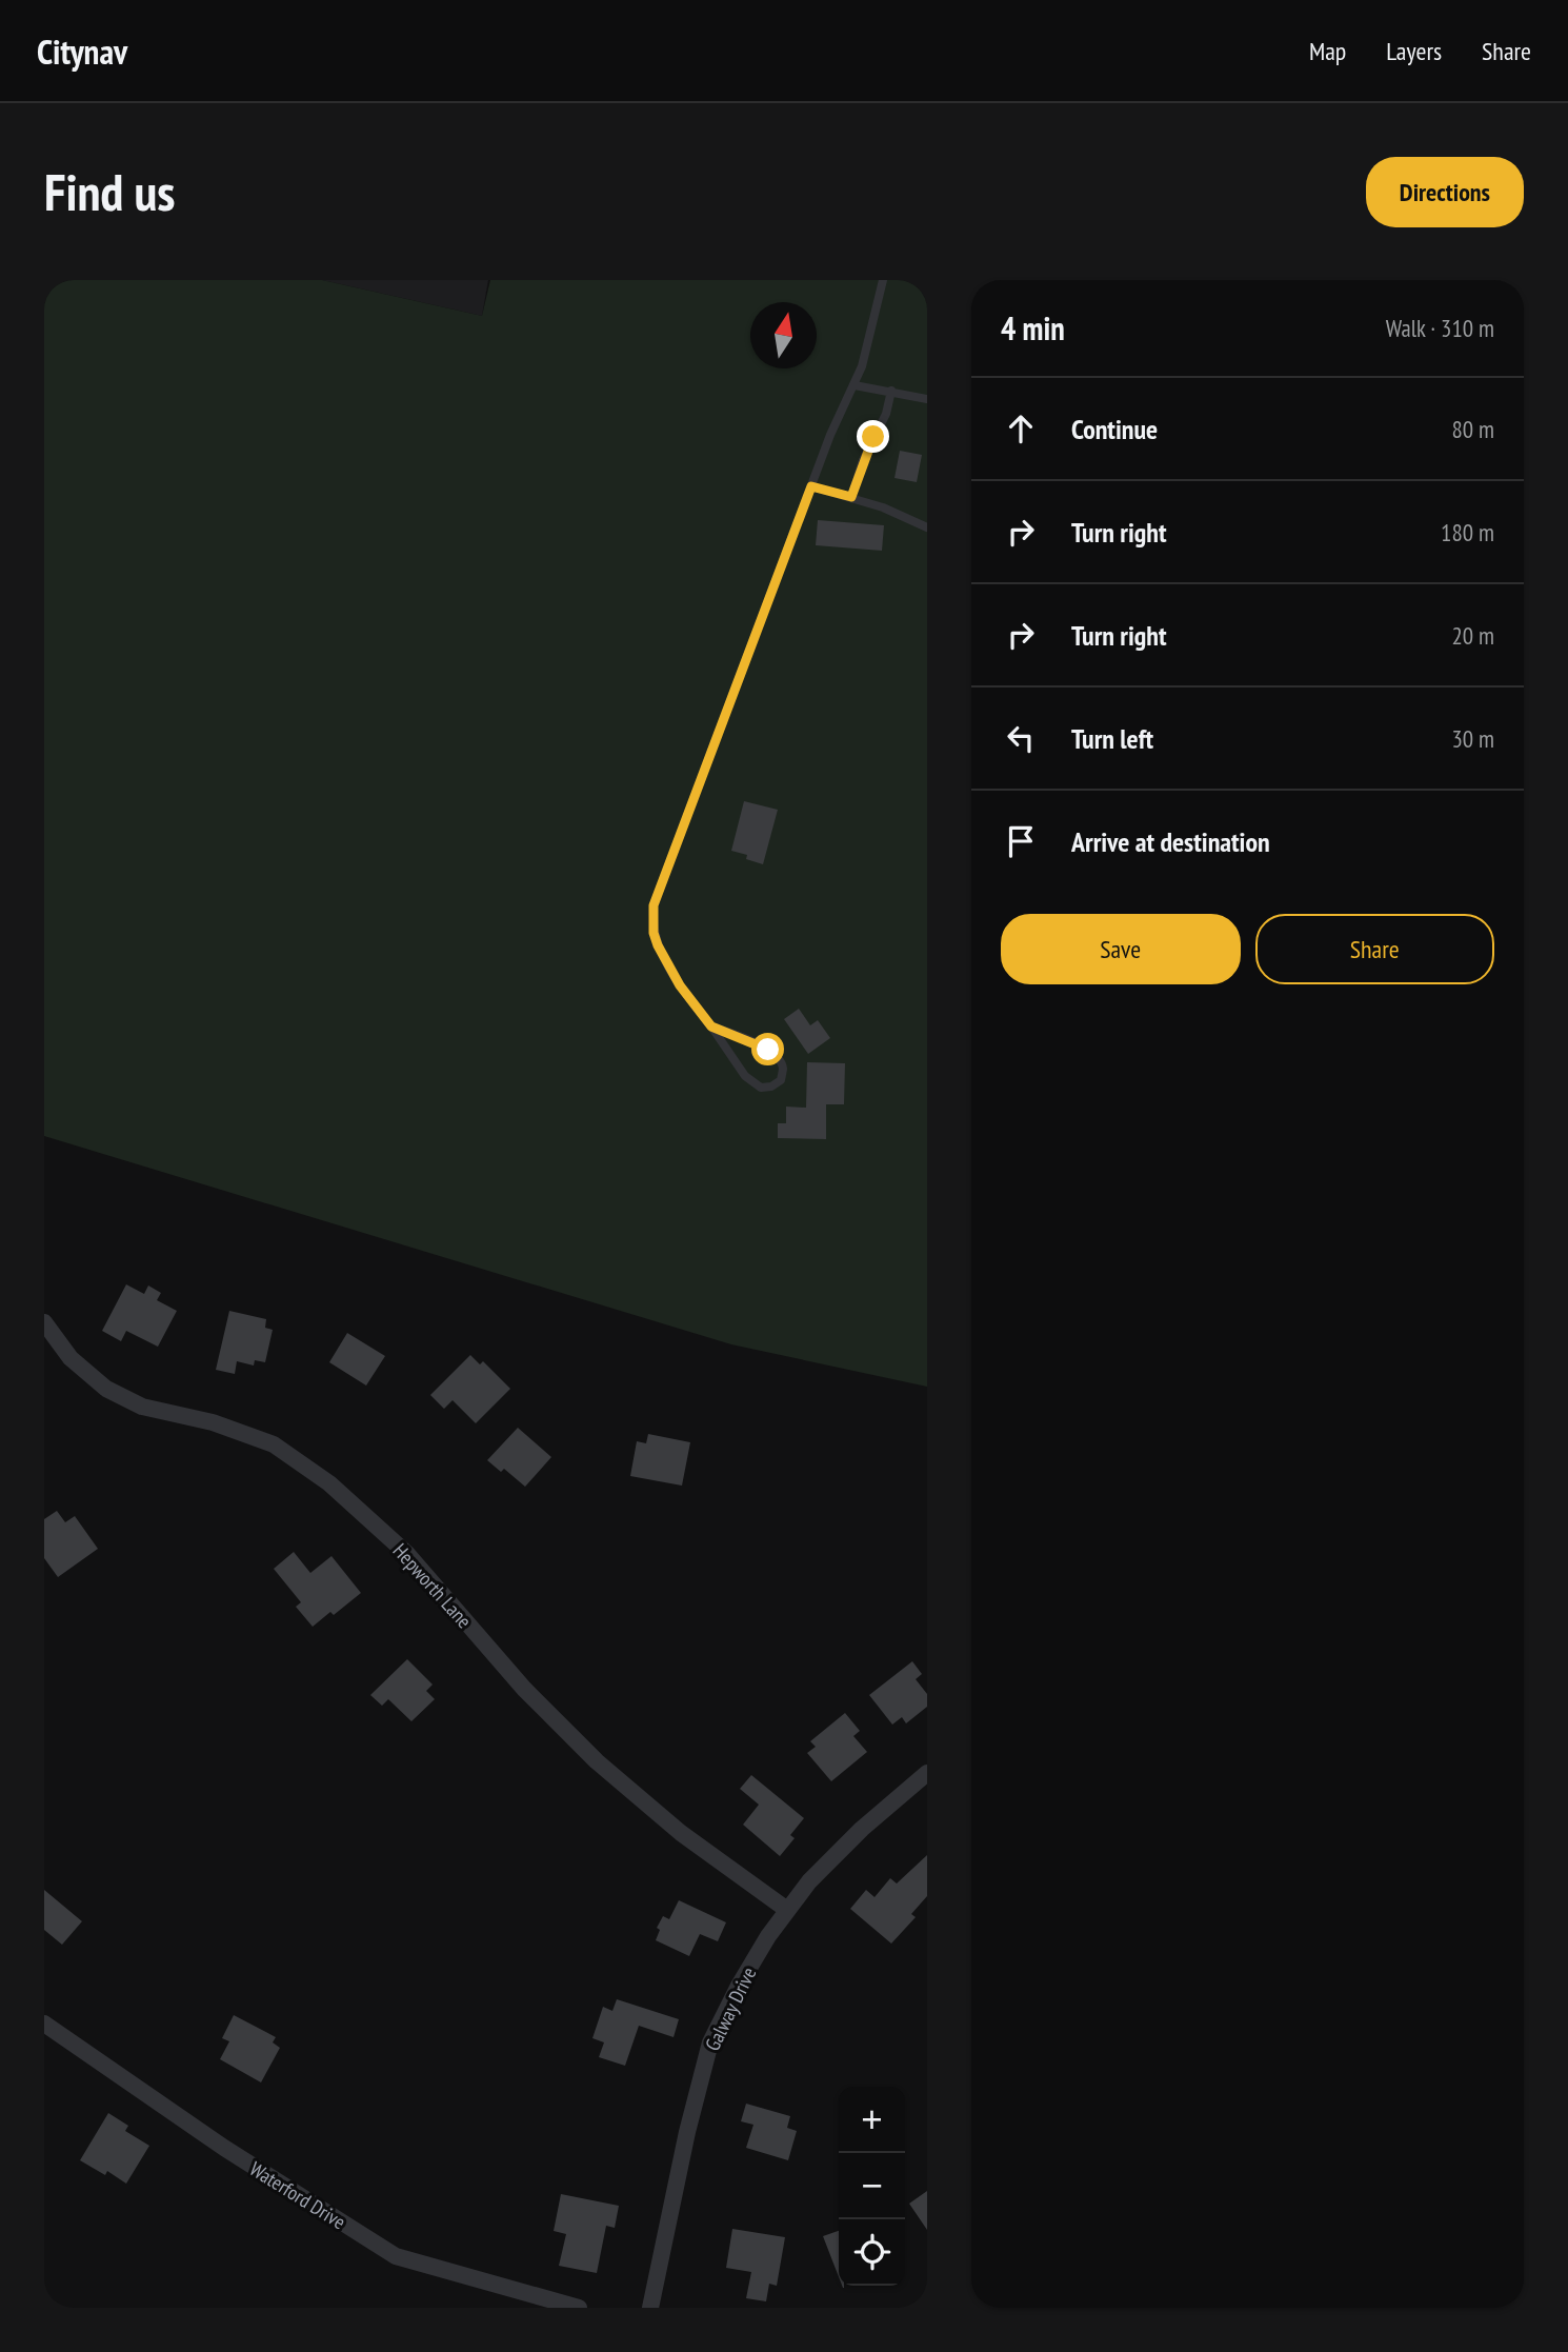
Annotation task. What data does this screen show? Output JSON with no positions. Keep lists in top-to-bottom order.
{
  "streets": {
    "street": ["Hepworth Lane", "Galway Drive", "Waterford Drive"]
  },
  "crossings": [
    ["Hepworth Lane", "Galway Drive"]
  ],
  "north": "top",
  "page": {
    "header": "Citynav",
    "nav": ["Map", "Layers", "Share"],
    "buttons": [
      "Directions",
      ["Save", "Share"]
    ],
    "title": "Find us",
    "heading": ["4 min", "Walk · 310 m"],
    "list": [
      ["Continue", "80 m"],
      ["Turn right", "180 m"],
      ["Turn right", "20 m"],
      ["Turn left", "30 m"],
      "Arrive at destination"
    ],
    "map_buttons": ["+", "−"]
  }
}
